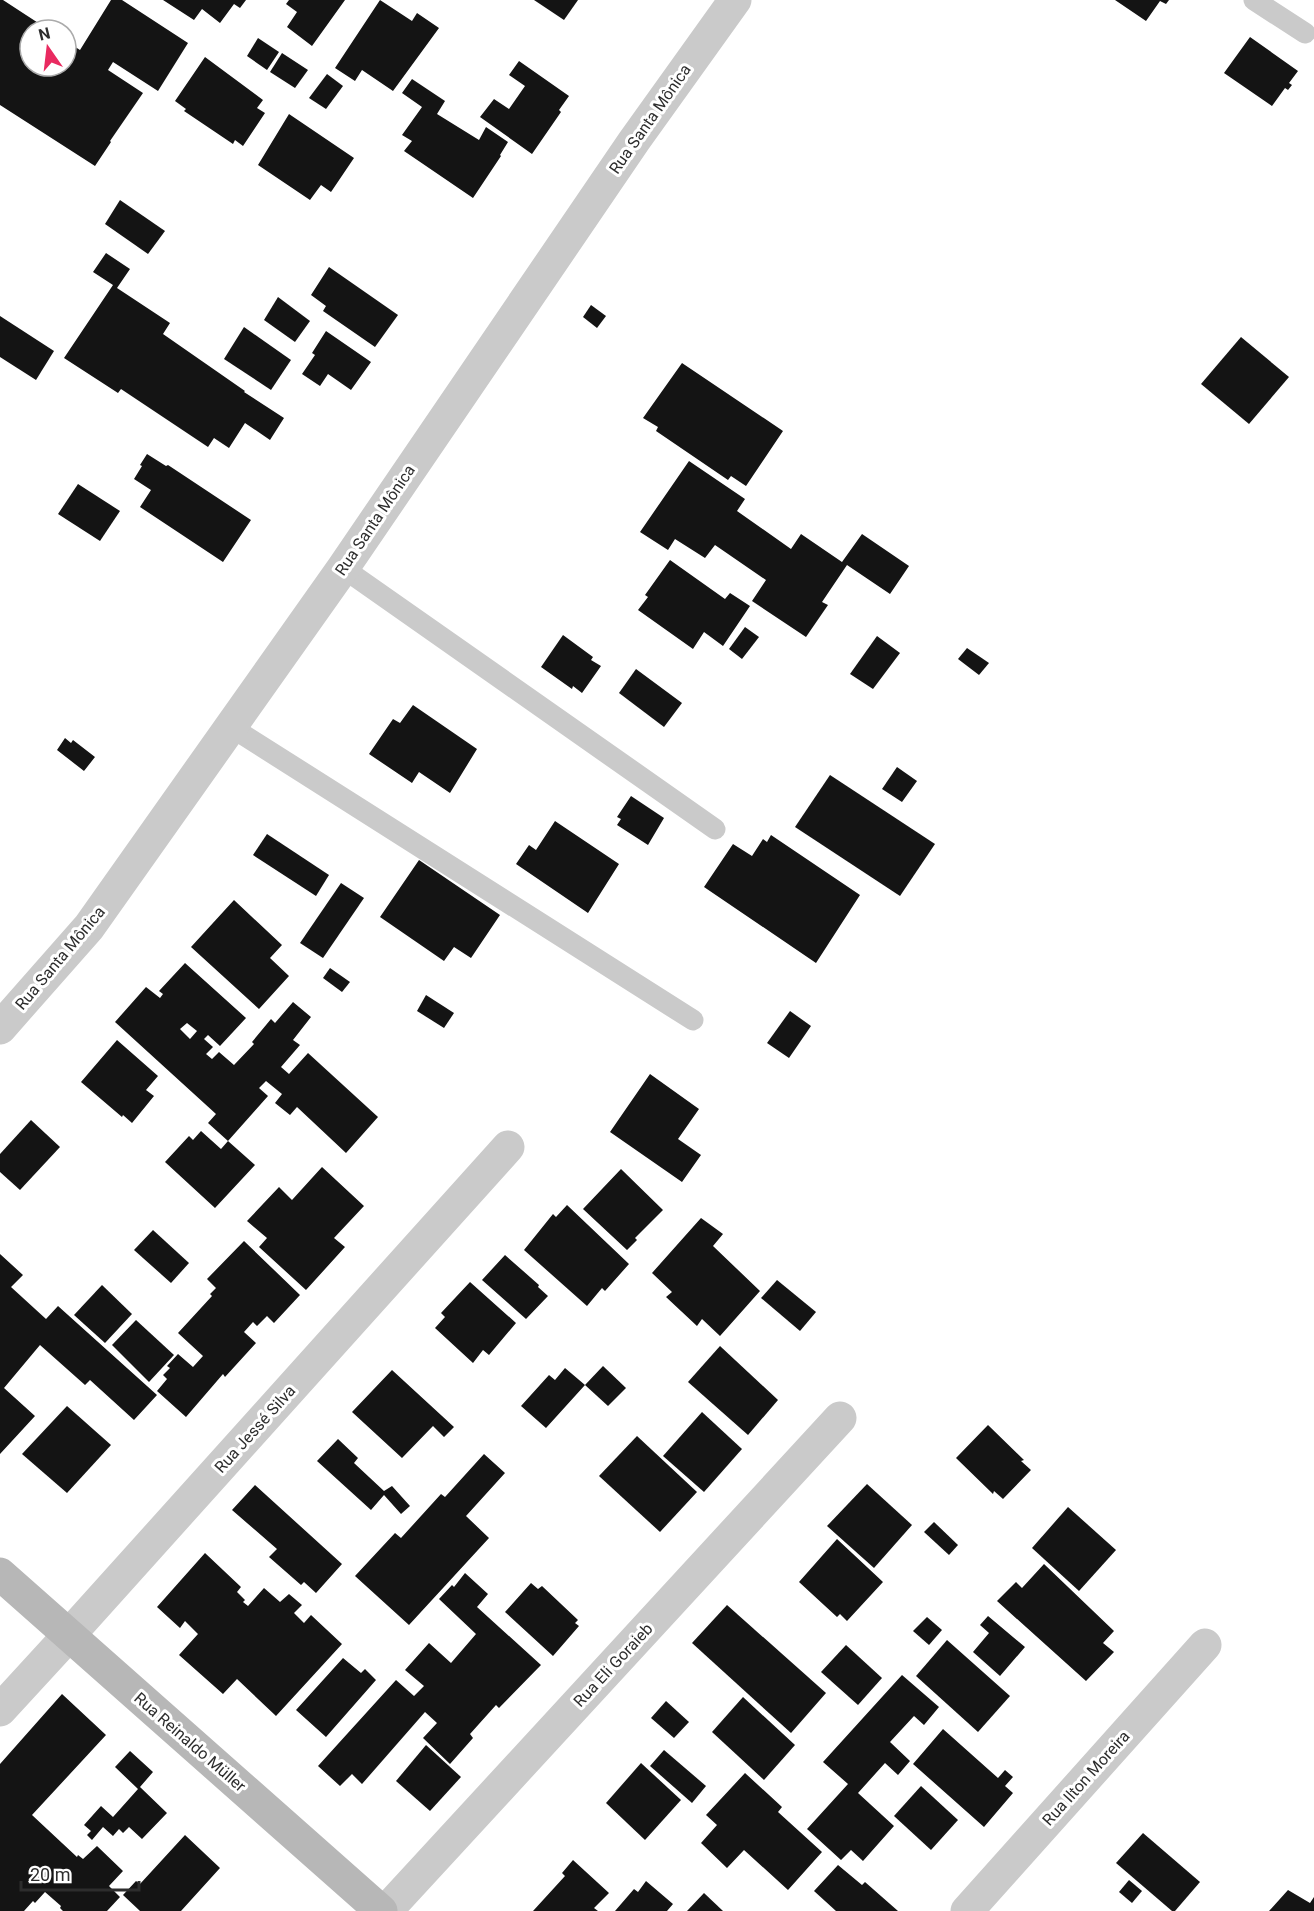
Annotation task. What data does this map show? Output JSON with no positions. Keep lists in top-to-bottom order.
{
  "streets": {
    "street": [
      "Rua Santa Mônica",
      "Rua Jessé Silva",
      "Rua Eli Goraieb",
      "Rua Reinaldo Müller",
      "Rua Ilton Moreira"
    ]
  },
  "crossings": [
    ["Rua Jessé Silva", "Rua Reinaldo Müller"],
    ["Rua Eli Goraieb", "Rua Reinaldo Müller"]
  ],
  "scale_bar": "20 m",
  "north": "top"
}
